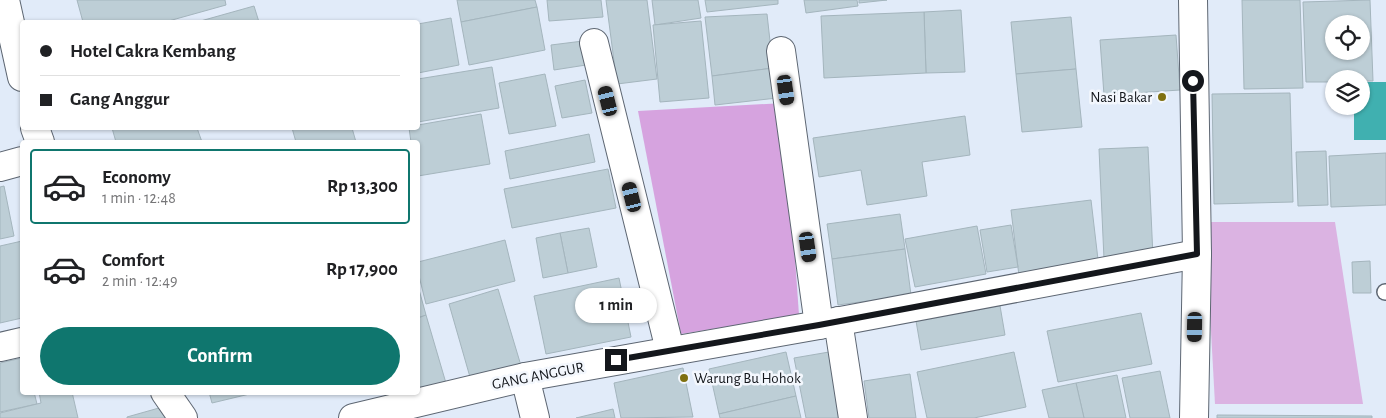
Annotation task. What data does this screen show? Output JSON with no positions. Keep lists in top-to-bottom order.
{
  "streets": {
    "street": ["GANG ANGGUR"]
  },
  "places": ["Nasi Bakar", "Warung Bu Hohok"],
  "page": {
    "banner": ["Hotel Cakra Kembang", "Gang Anggur"],
    "list": [
      {
        "name": "Economy",
        "note": "1 min · 12:48",
        "value": "Rp 13,300"
      },
      {
        "name": "Comfort",
        "note": "2 min · 12:49",
        "value": "Rp 17,900"
      }
    ],
    "bubble": "1 min",
    "buttons": "Confirm"
  }
}
